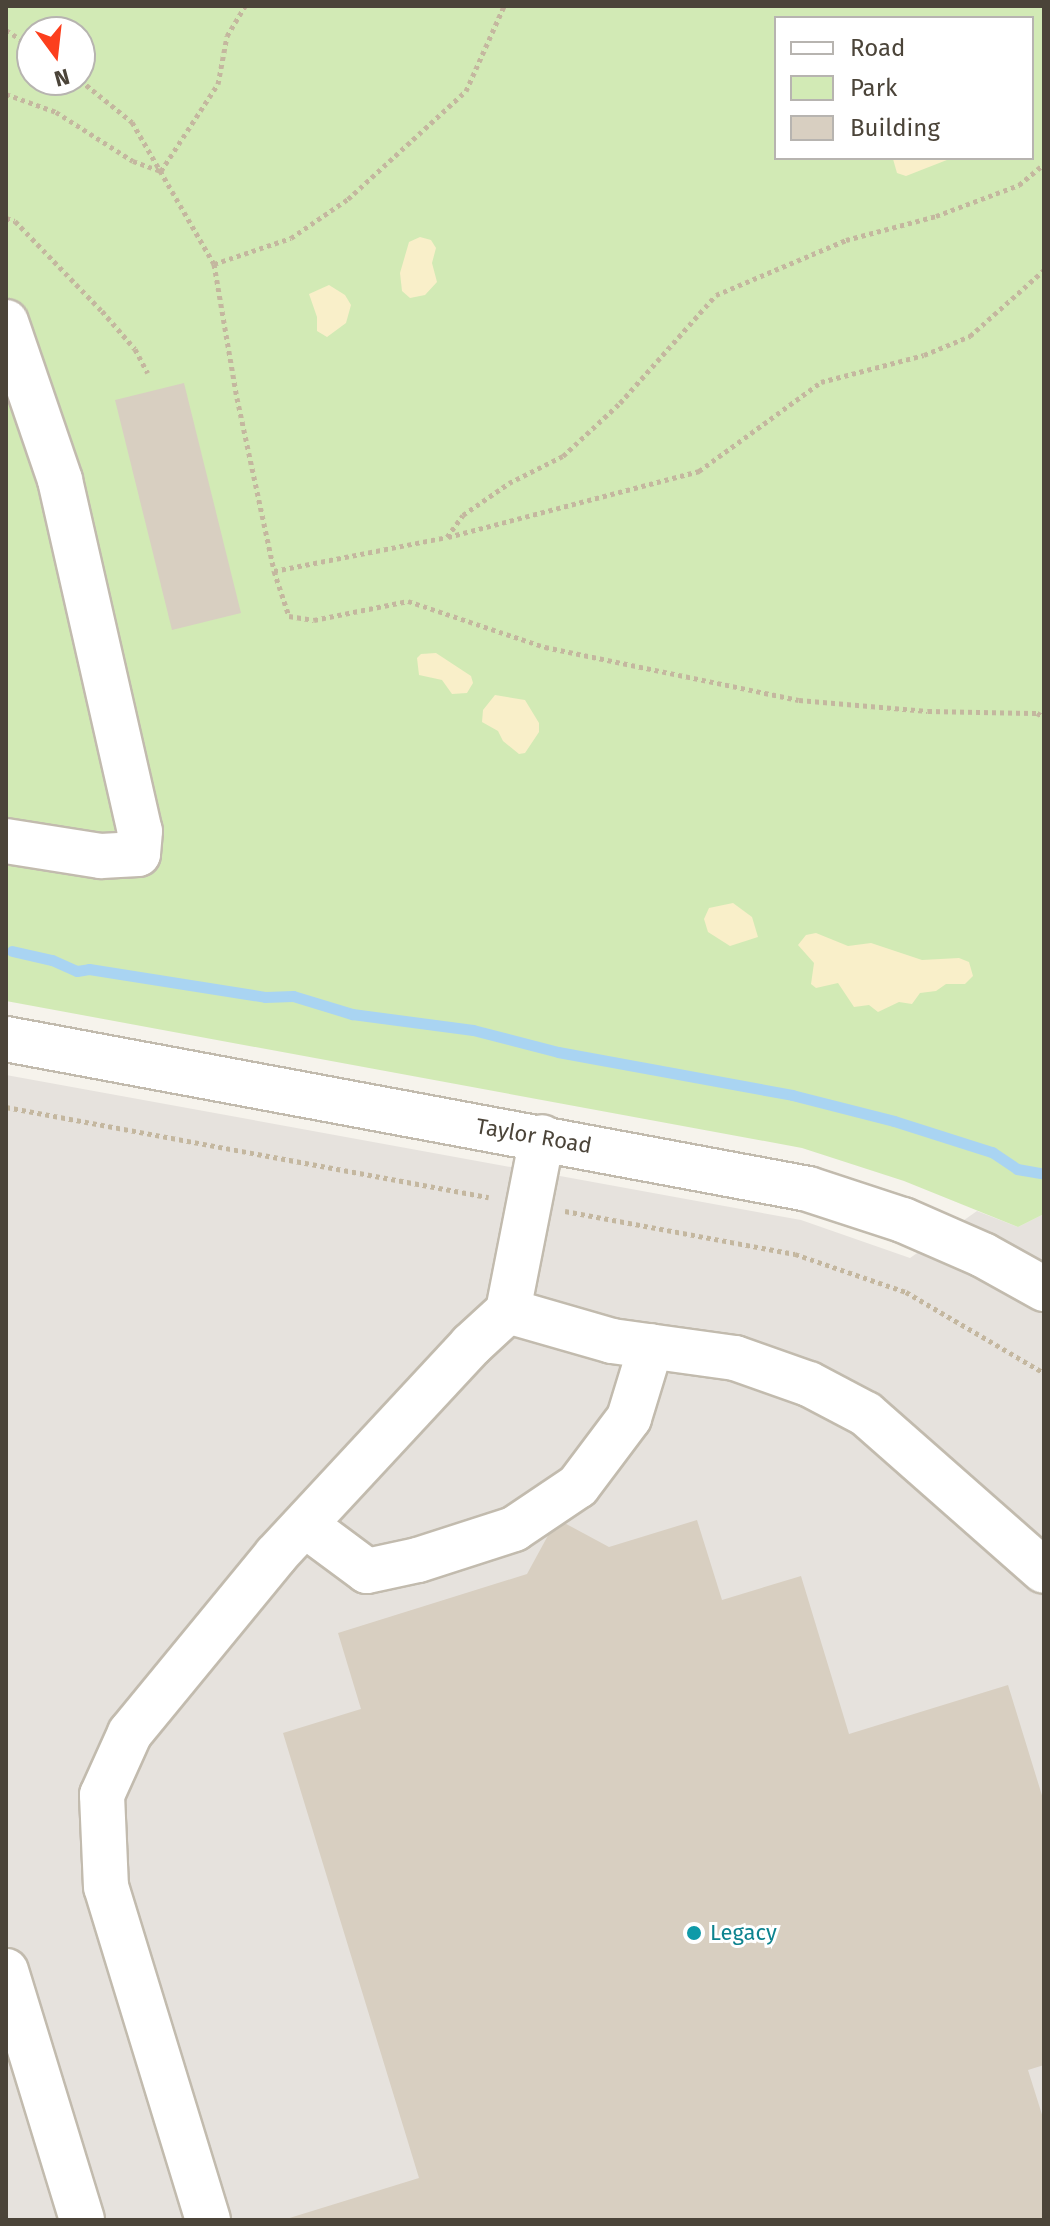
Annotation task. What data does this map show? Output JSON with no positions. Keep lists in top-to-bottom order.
{
  "streets": {
    "street": ["Taylor Road"]
  },
  "places": ["Legacy"],
  "legend": ["Road", "Park", "Building"],
  "north": "bottom"
}
